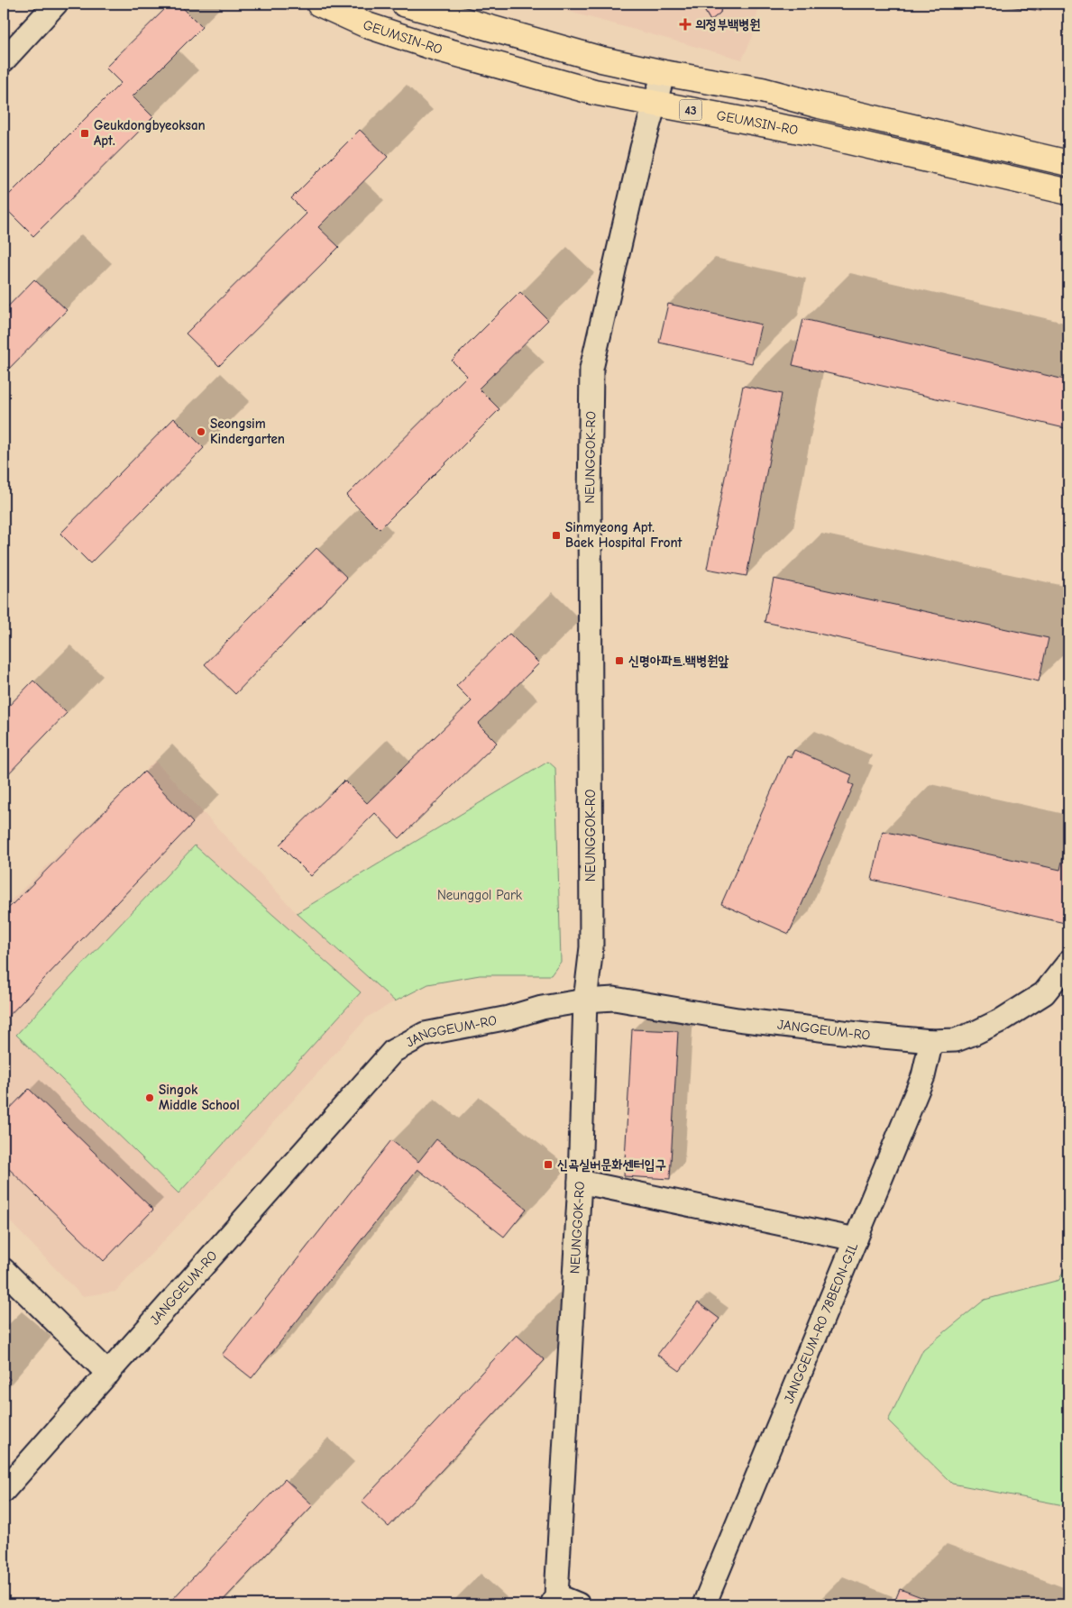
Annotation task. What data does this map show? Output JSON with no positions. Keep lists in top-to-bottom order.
{
  "streets": {
    "main road": ["GEUMSIN-RO", "43"],
    "street": ["NEUNGGOK-RO", "JANGGEUM-RO", "JANGGEUM-RO 78BEON-GIL"]
  },
  "crossings": [
    ["GEUMSIN-RO", "NEUNGGOK-RO"],
    ["43", "NEUNGGOK-RO"],
    ["NEUNGGOK-RO", "JANGGEUM-RO"],
    ["JANGGEUM-RO", "JANGGEUM-RO 78BEON-GIL"]
  ],
  "parks": ["Neunggol Park"],
  "places": {
    "health": ["의정부백병원"],
    "transit": [
      "Geukdongbyeoksan Apt.",
      "Sinmyeong Apt. Baek Hospital Front",
      "신명아파트.백병원앞",
      "신곡실버문화센터입구"
    ],
    "other": ["Seongsim Kindergarten", "Singok Middle School"]
  }
}
